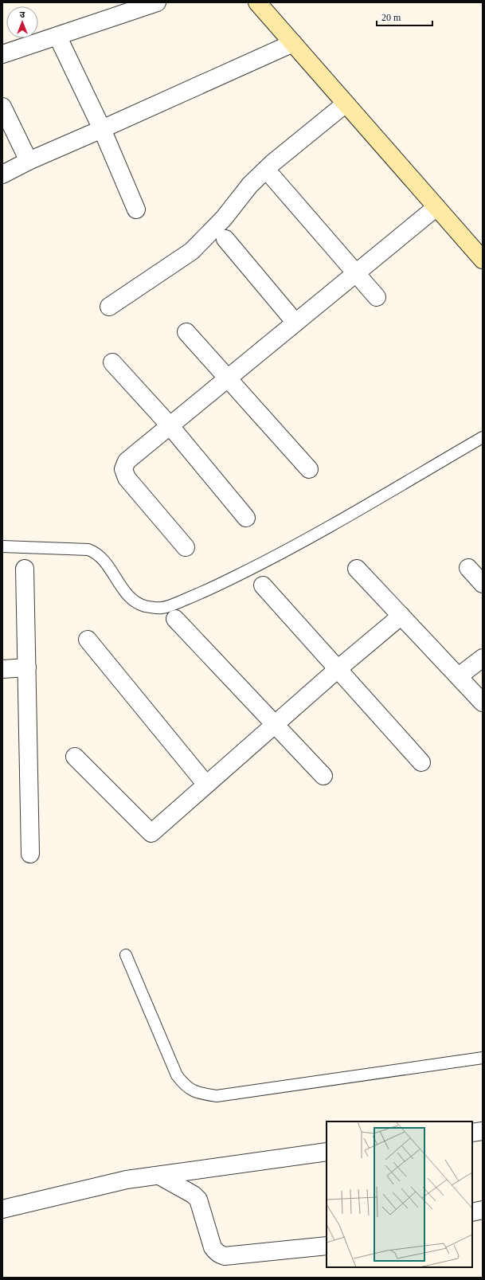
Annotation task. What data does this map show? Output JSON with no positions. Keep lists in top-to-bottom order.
{
  "scale_bar": "20 m",
  "north": "top"
}
